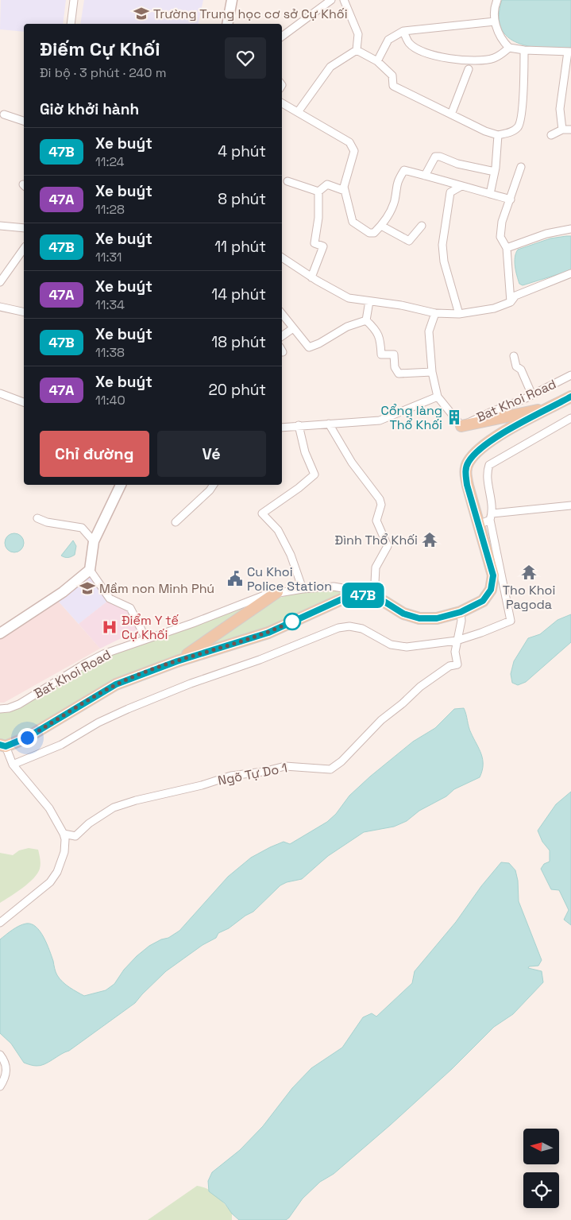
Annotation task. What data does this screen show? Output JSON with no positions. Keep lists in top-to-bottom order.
{
  "streets": {
    "street": ["Bat Khoi Road", "Ngõ Tự Do 1"]
  },
  "places": {
    "school or university": ["Trường Trung học cơ sở Cự Khối", "Mầm non Minh Phú"],
    "building": ["Cổng làng Thổ Khối"],
    "temple": ["Đình Thổ Khối", "Tho Khoi Pagoda"],
    "public building": ["Cu Khoi Police Station"],
    "hospital": ["Điểm Y tế Cự Khối"]
  },
  "lines": ["bus line 47B"],
  "north": "left",
  "page": {
    "on_map": "47B",
    "heading": [
      ["Điếm Cự Khối", "Đi bộ · 3 phút · 240 m"],
      "Giờ khởi hành"
    ],
    "list": [
      {
        "mark": "47B",
        "name": "Xe buýt",
        "note": "11:24",
        "value": "4 phút"
      },
      {
        "mark": "47A",
        "name": "Xe buýt",
        "note": "11:28",
        "value": "8 phút"
      },
      {
        "mark": "47B",
        "name": "Xe buýt",
        "note": "11:31",
        "value": "11 phút"
      },
      {
        "mark": "47A",
        "name": "Xe buýt",
        "note": "11:34",
        "value": "14 phút"
      },
      {
        "mark": "47B",
        "name": "Xe buýt",
        "note": "11:38",
        "value": "18 phút"
      },
      {
        "mark": "47A",
        "name": "Xe buýt",
        "note": "11:40",
        "value": "20 phút"
      }
    ],
    "buttons": ["Chỉ đường", "Vé"]
  }
}
